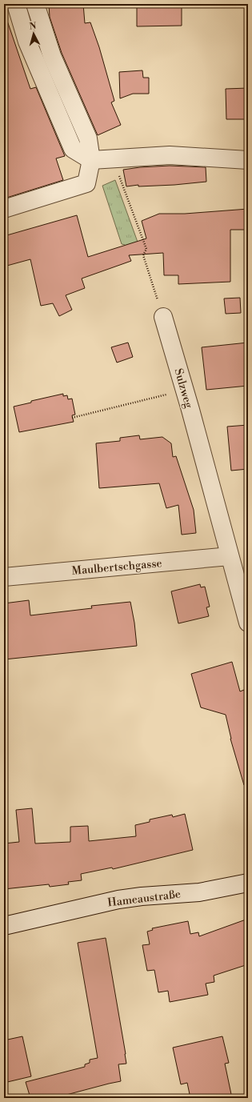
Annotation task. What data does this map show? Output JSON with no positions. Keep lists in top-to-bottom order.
{
  "streets": {
    "street": ["Sulzweg", "Maulbertschgasse", "Hameaustraße"]
  },
  "crossings": [
    ["Sulzweg", "Maulbertschgasse"]
  ],
  "north": "top"
}
